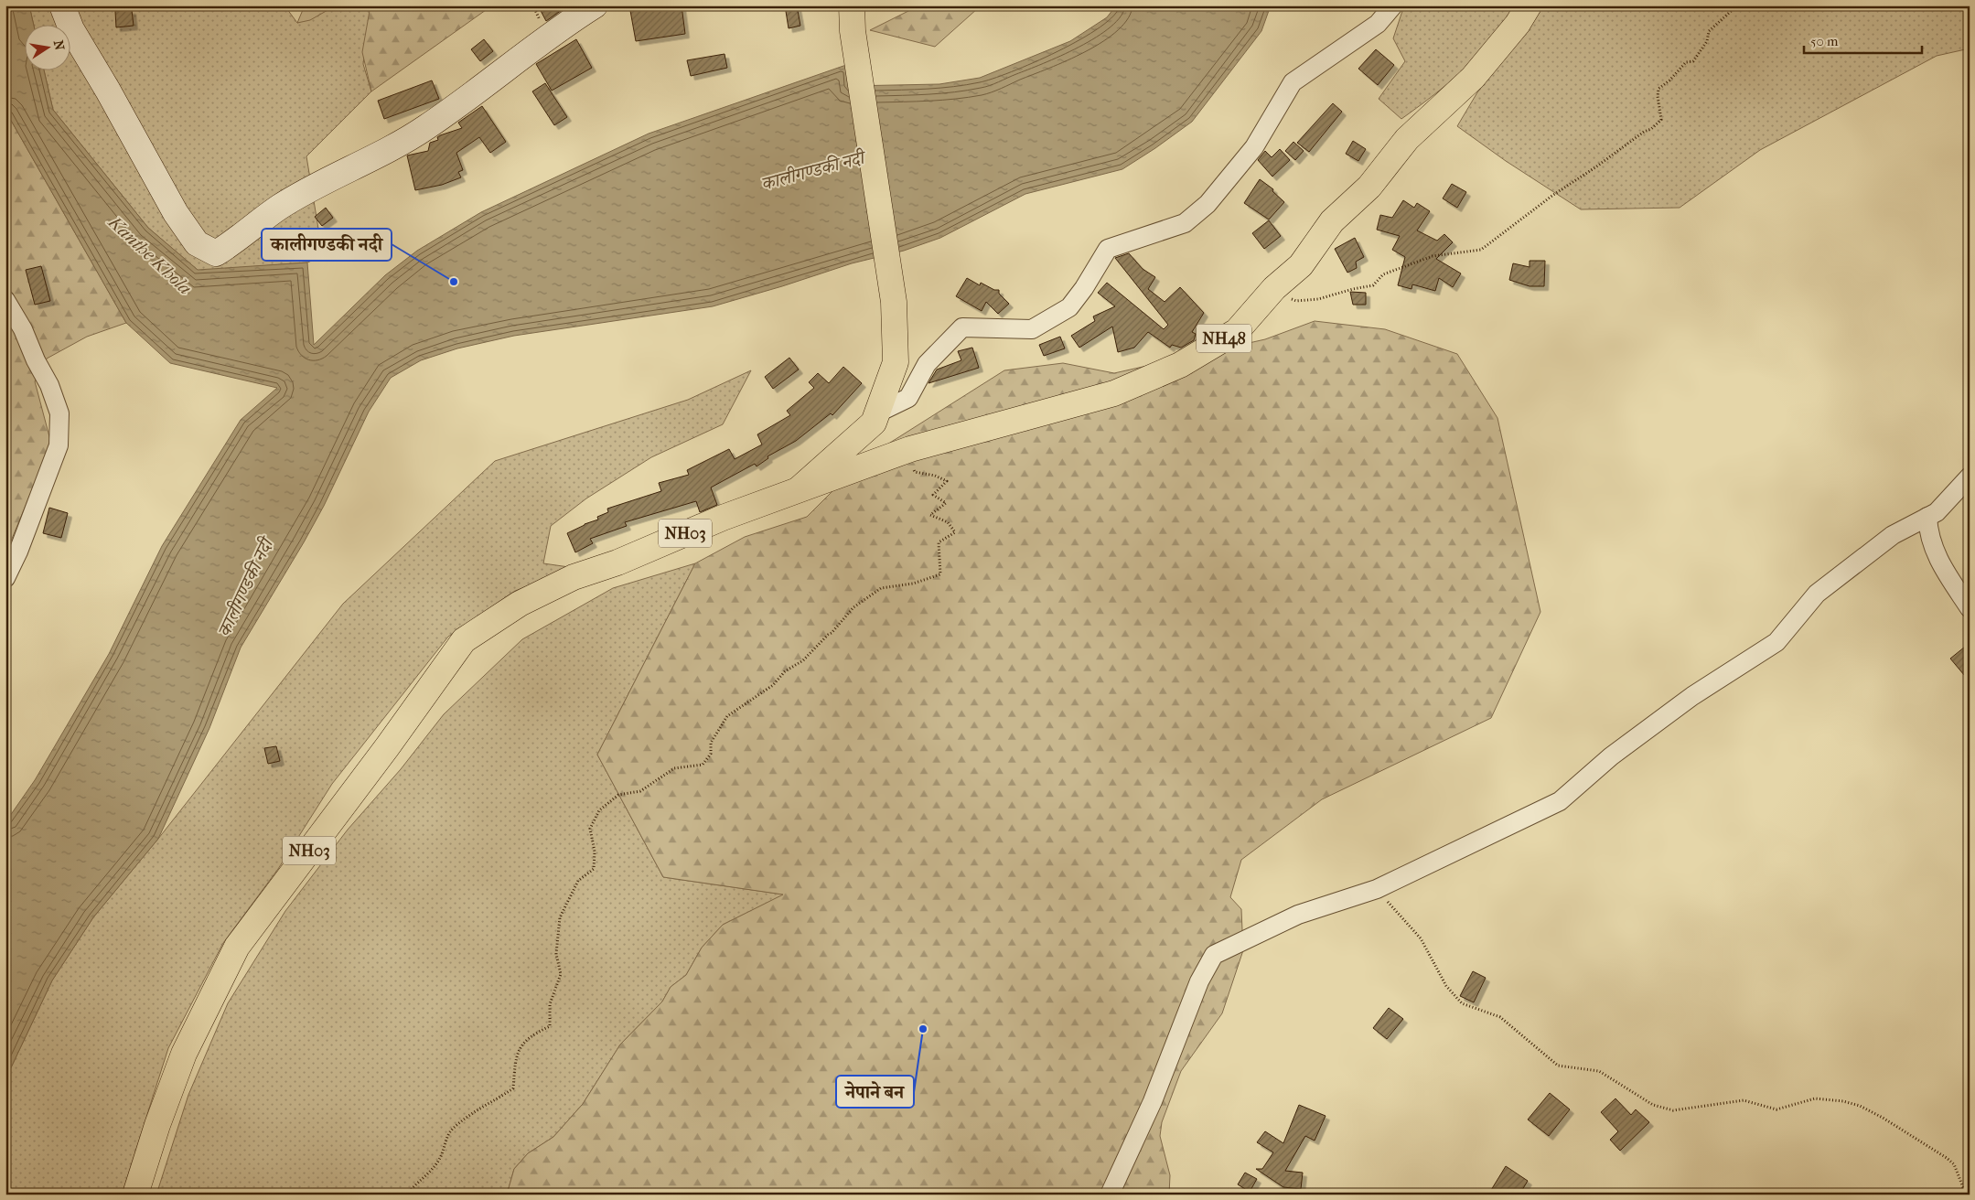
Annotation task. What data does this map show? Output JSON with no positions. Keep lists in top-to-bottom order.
{
  "streets": {
    "main road": ["NH48", "NH03"]
  },
  "crossings": [
    ["NH48", "NH03"]
  ],
  "water": ["कालीगण्डकी नदी", "Kanthe Khola"],
  "places": ["कालीगण्डकी नदी", "नेपाने बन"],
  "scale_bar": "50 m",
  "north": "right"
}
